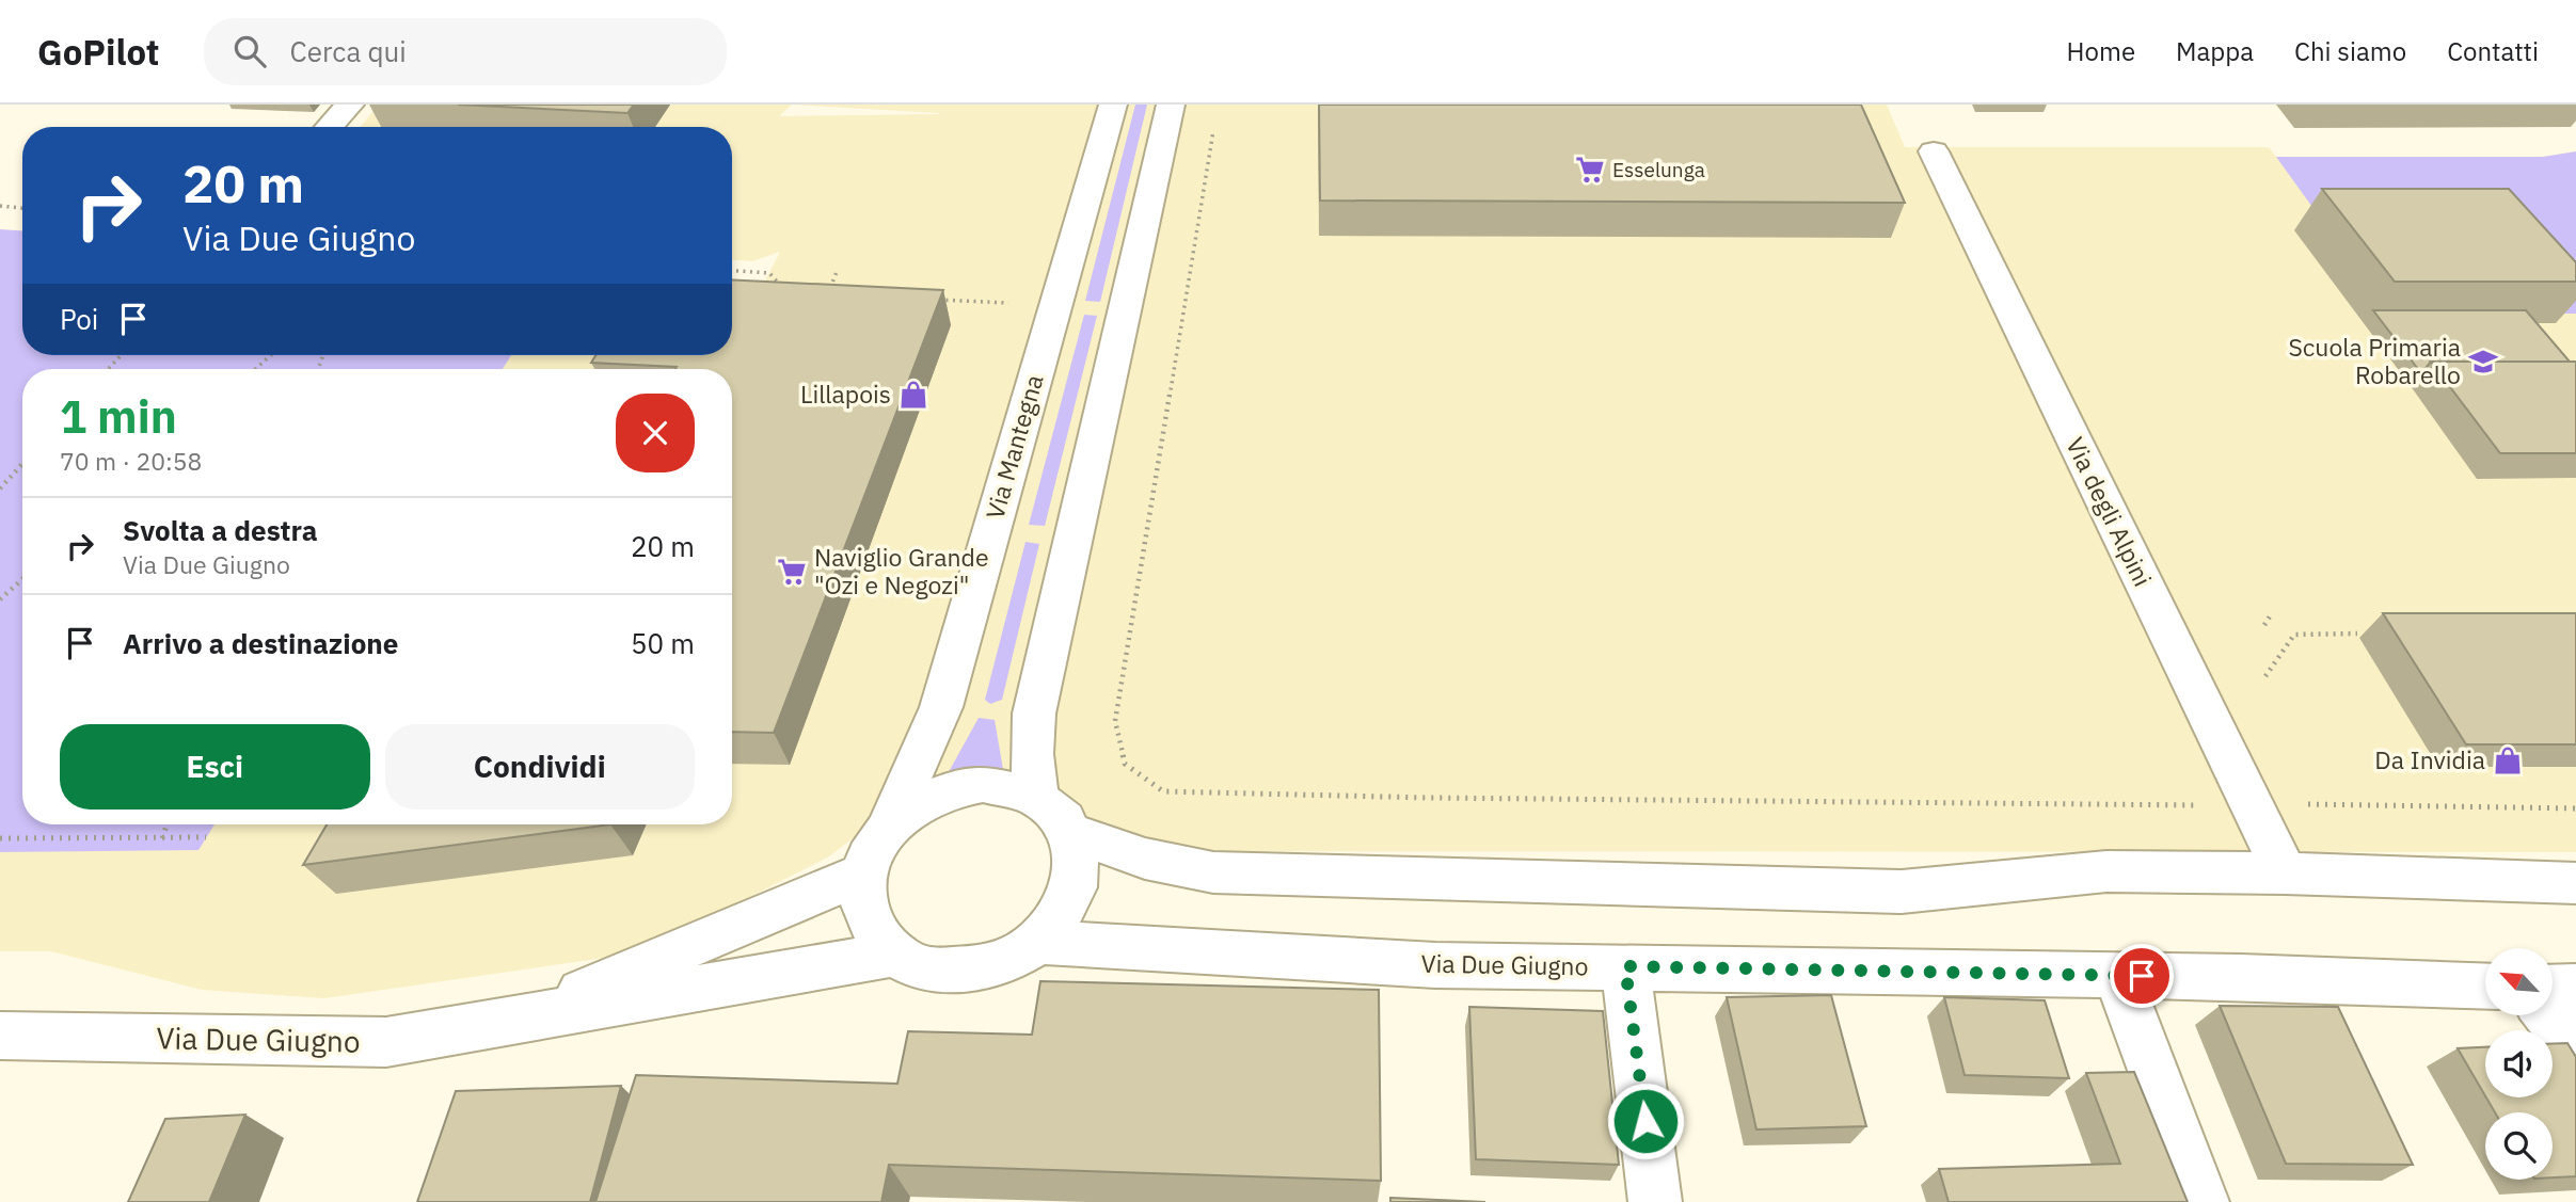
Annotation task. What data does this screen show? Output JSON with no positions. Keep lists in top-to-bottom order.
{
  "streets": {
    "street": ["Via Mantegna", "Via degli Alpini", "Via Due Giugno"]
  },
  "crossings": [
    ["Via Mantegna", "Via Due Giugno"]
  ],
  "places": {
    "supermarket": ["Esselunga", "Naviglio Grande \"Ozi e Negozi\""],
    "school or university": ["Scuola Primaria Robarello"],
    "shop": ["Lillapois", "Da Invidia"]
  },
  "north": "top left",
  "page": {
    "header": "GoPilot",
    "search": "Cerca qui",
    "nav": [
      "Home",
      "Mappa",
      "Chi siamo",
      "Contatti"
    ],
    "turn": ["20 m", "Via Due Giugno"],
    "then": "Poi",
    "heading": ["1 min", "70 m · 20:58"],
    "list": [
      {
        "name": "Svolta a destra",
        "note": "Via Due Giugno",
        "value": "20 m"
      },
      {
        "name": "Arrivo a destinazione",
        "value": "50 m"
      }
    ],
    "buttons": ["Esci", "Condividi"]
  }
}
